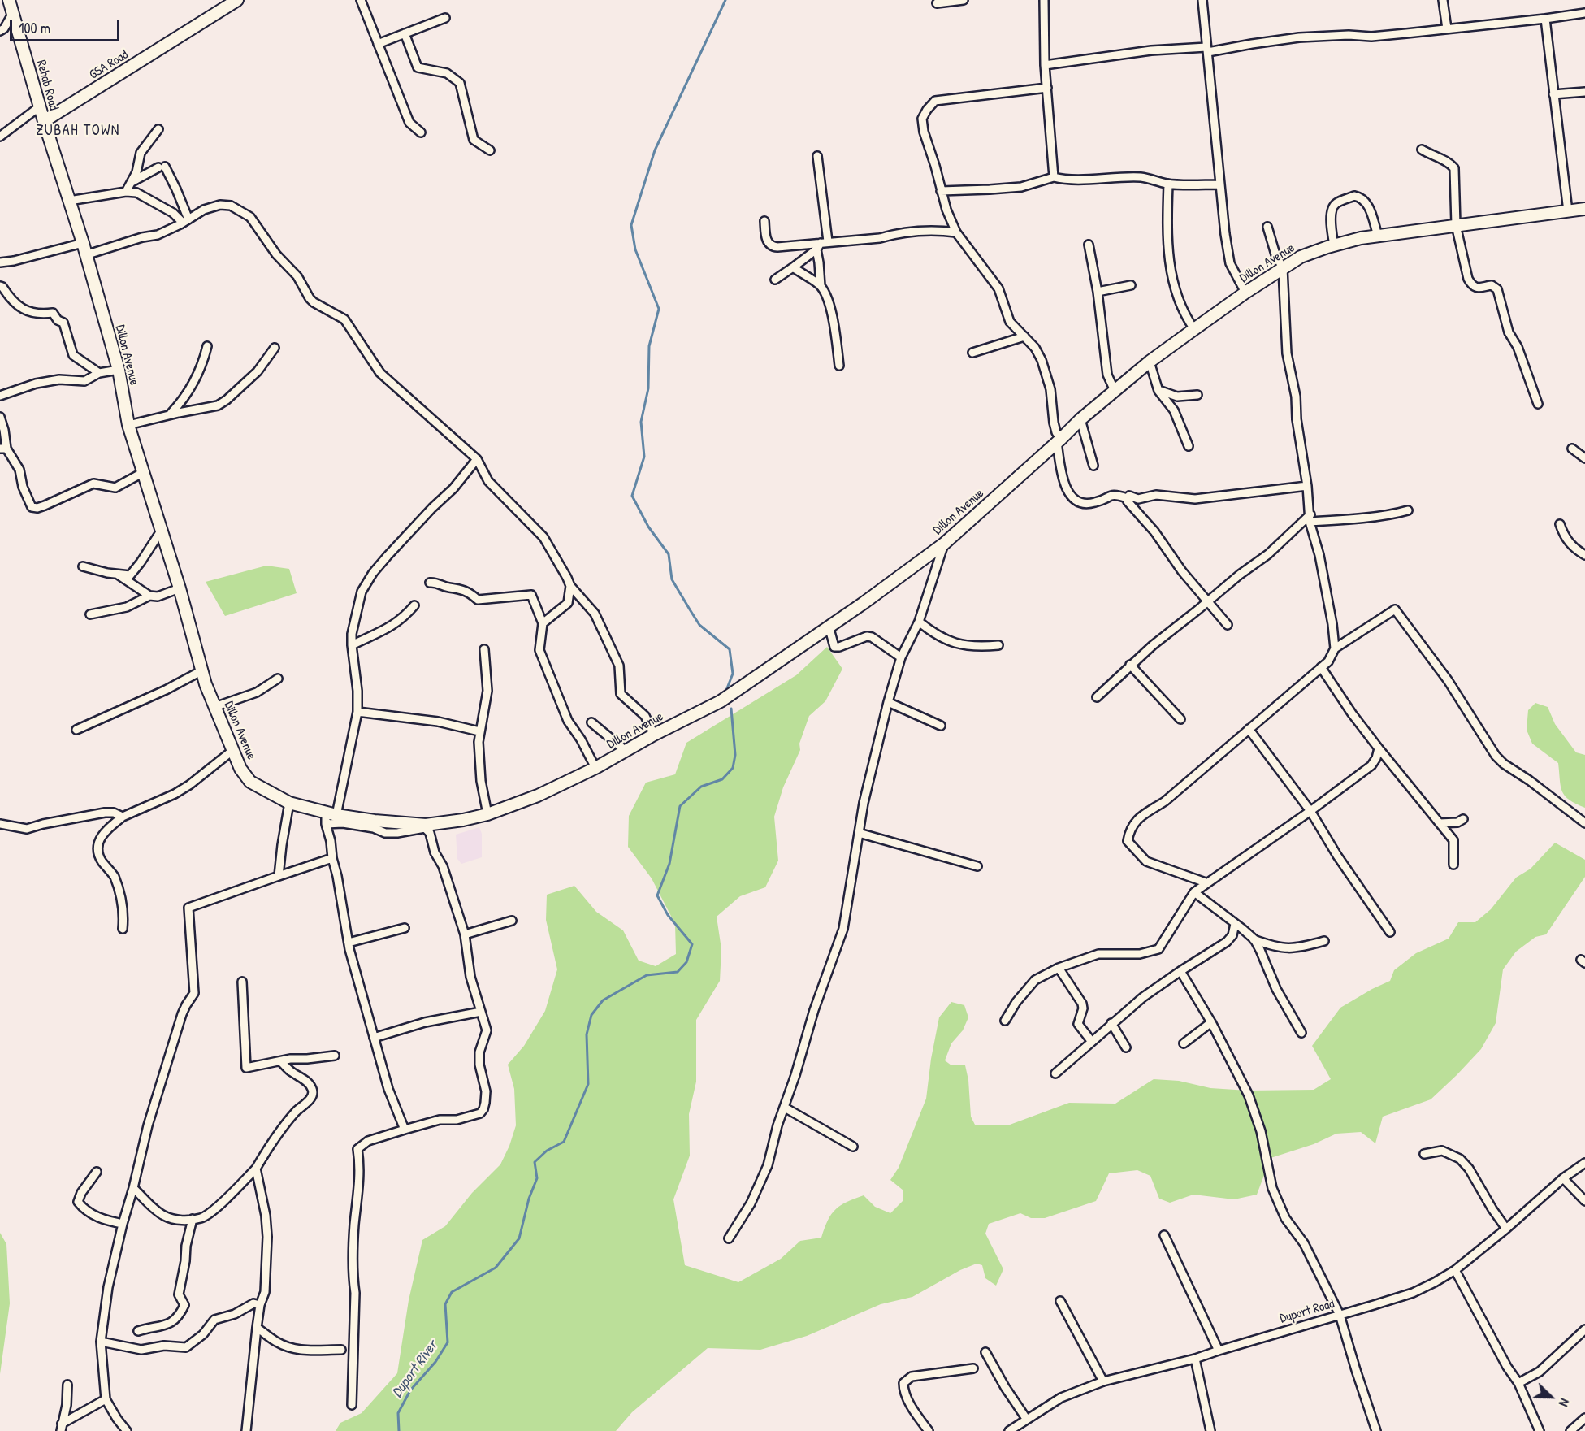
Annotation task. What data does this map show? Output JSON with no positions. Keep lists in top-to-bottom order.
{
  "streets": {
    "street": [
      "GSA Road",
      "Rehab Road",
      "Dillon Avenue",
      "Duport Road"
    ]
  },
  "crossings": [
    ["GSA Road", "Rehab Road"],
    ["GSA Road", "Dillon Avenue"],
    ["Rehab Road", "Dillon Avenue"]
  ],
  "districts": ["ZUBAH TOWN"],
  "water": ["Duport River"],
  "scale_bar": "100 m",
  "north": "bottom right"
}
